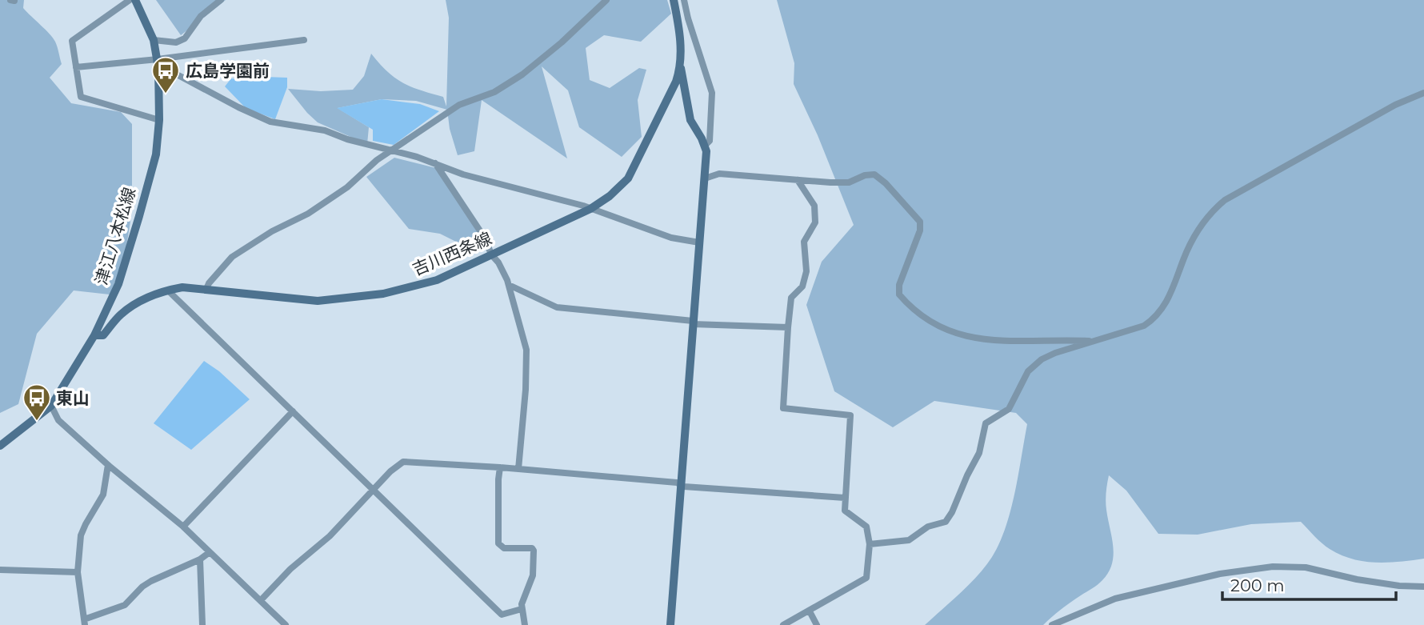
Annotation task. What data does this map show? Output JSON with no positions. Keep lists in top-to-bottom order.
{
  "streets": {
    "main road": ["津江八本松線", "吉川西条線"]
  },
  "crossings": [
    ["津江八本松線", "吉川西条線"]
  ],
  "places": {
    "bus stop": ["広島学園前", "東山"]
  },
  "scale_bar": "200 m"
}
